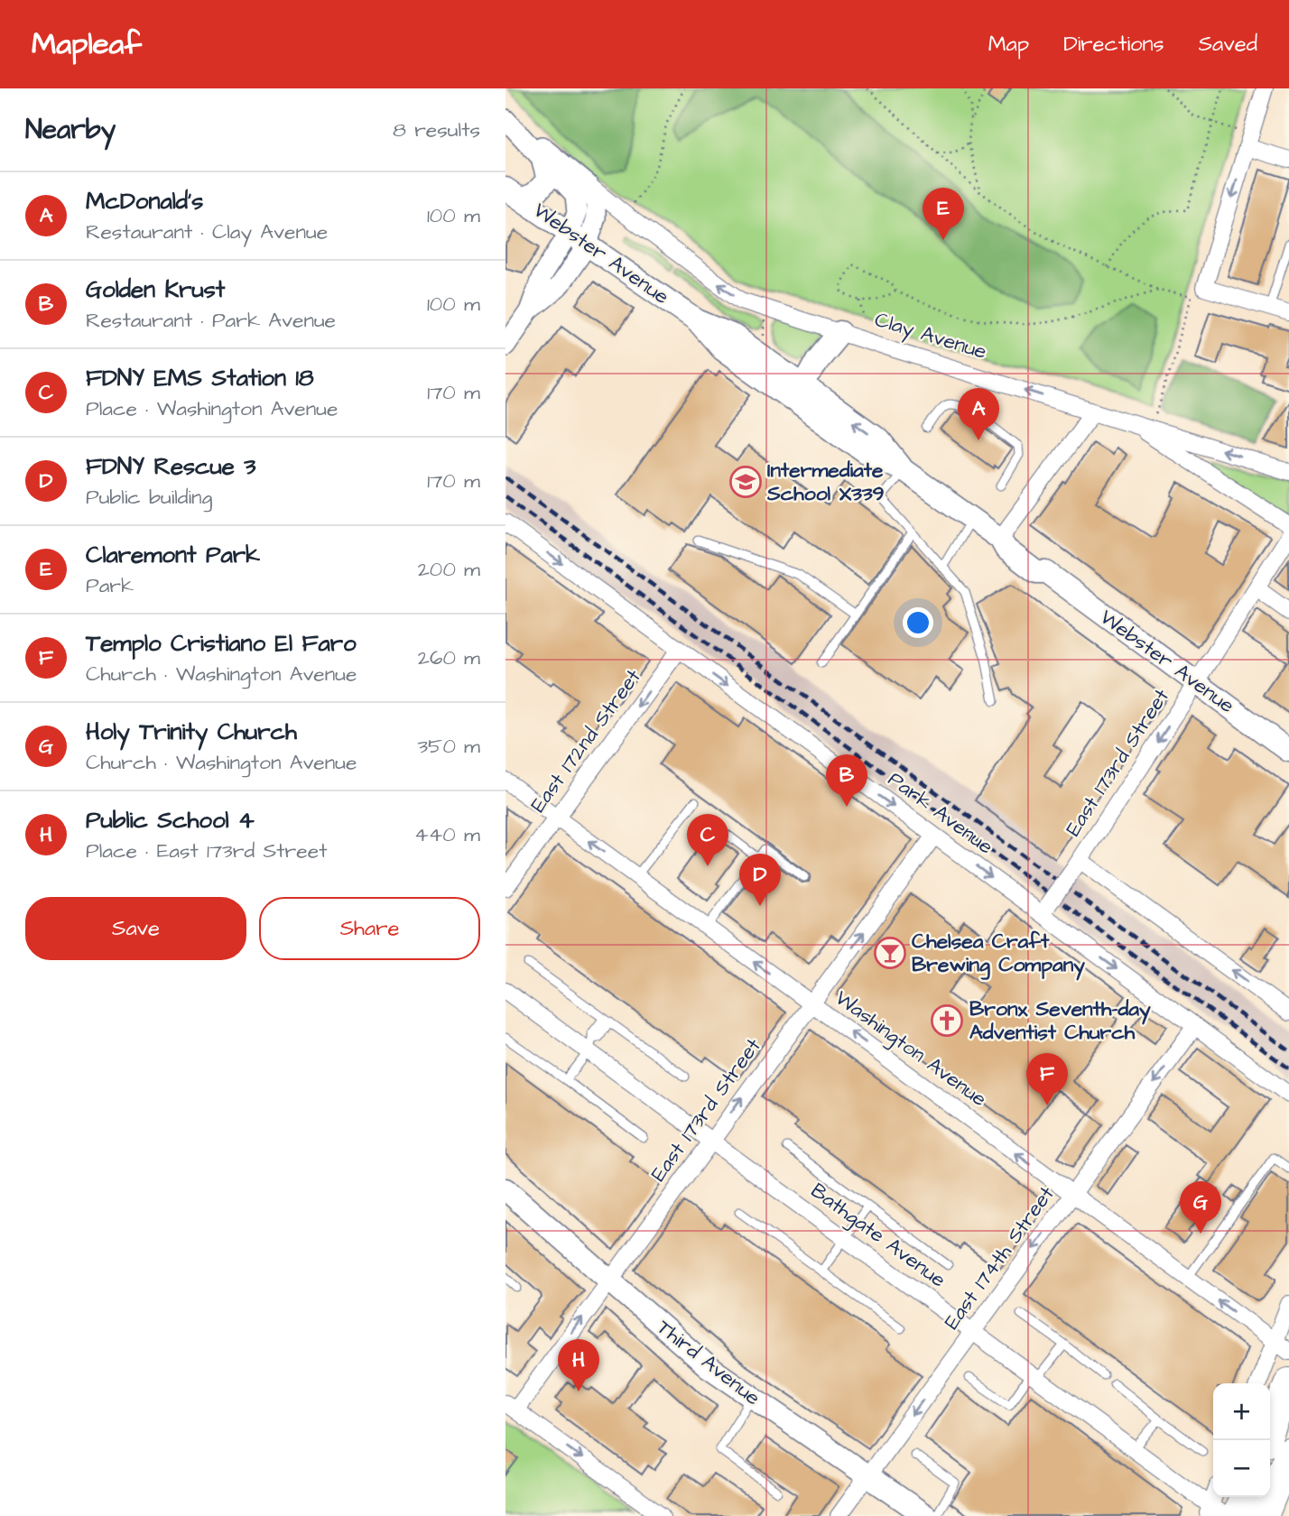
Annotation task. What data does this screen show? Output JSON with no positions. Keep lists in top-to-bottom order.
{
  "streets": {
    "main road": ["Webster Avenue", "Third Avenue"],
    "street": [
      "Clay Avenue",
      "East 172nd Street",
      "East 173rd Street",
      "Park Avenue",
      "Washington Avenue",
      "Bathgate Avenue",
      "East 174th Street"
    ]
  },
  "crossings": [
    ["Webster Avenue", "Clay Avenue"],
    ["Webster Avenue", "East 173rd Street"],
    ["East 172nd Street", "Park Avenue"],
    ["East 172nd Street", "Washington Avenue"],
    ["East 173rd Street", "Park Avenue"],
    ["East 173rd Street", "Washington Avenue"],
    ["East 173rd Street", "Bathgate Avenue"],
    ["East 173rd Street", "Third Avenue"],
    ["Park Avenue", "East 174th Street"],
    ["Washington Avenue", "East 174th Street"],
    ["Bathgate Avenue", "East 174th Street"],
    ["East 174th Street", "Third Avenue"]
  ],
  "one_way": [
    "Clay Avenue",
    "East 172nd Street",
    "Park Avenue",
    "Washington Avenue",
    "East 174th Street"
  ],
  "places": {
    "school or university": ["Intermediate School X339"],
    "bar": ["Chelsea Craft Brewing Company"],
    "church": ["Bronx Seventh-day Adventist Church"]
  },
  "page": {
    "header": "Mapleaf",
    "nav": ["Map", "Directions", "Saved"],
    "heading": ["Nearby", "8 results"],
    "list": [
      {
        "mark": "A",
        "name": "McDonald's",
        "note": "Restaurant · Clay Avenue",
        "value": "100 m"
      },
      {
        "mark": "B",
        "name": "Golden Krust",
        "note": "Restaurant · Park Avenue",
        "value": "100 m"
      },
      {
        "mark": "C",
        "name": "FDNY EMS Station 18",
        "note": "Place · Washington Avenue",
        "value": "170 m"
      },
      {
        "mark": "D",
        "name": "FDNY Rescue 3",
        "note": "Public building",
        "value": "170 m"
      },
      {
        "mark": "E",
        "name": "Claremont Park",
        "note": "Park",
        "value": "200 m"
      },
      {
        "mark": "F",
        "name": "Templo Cristiano El Faro",
        "note": "Church · Washington Avenue",
        "value": "260 m"
      },
      {
        "mark": "G",
        "name": "Holy Trinity Church",
        "note": "Church · Washington Avenue",
        "value": "350 m"
      },
      {
        "mark": "H",
        "name": "Public School 4",
        "note": "Place · East 173rd Street",
        "value": "440 m"
      }
    ],
    "pins": [
      "E",
      "A",
      "B",
      "C",
      "D",
      "F",
      "G",
      "H"
    ],
    "buttons": ["Save", "Share"],
    "map_buttons": ["+", "−"]
  }
}
